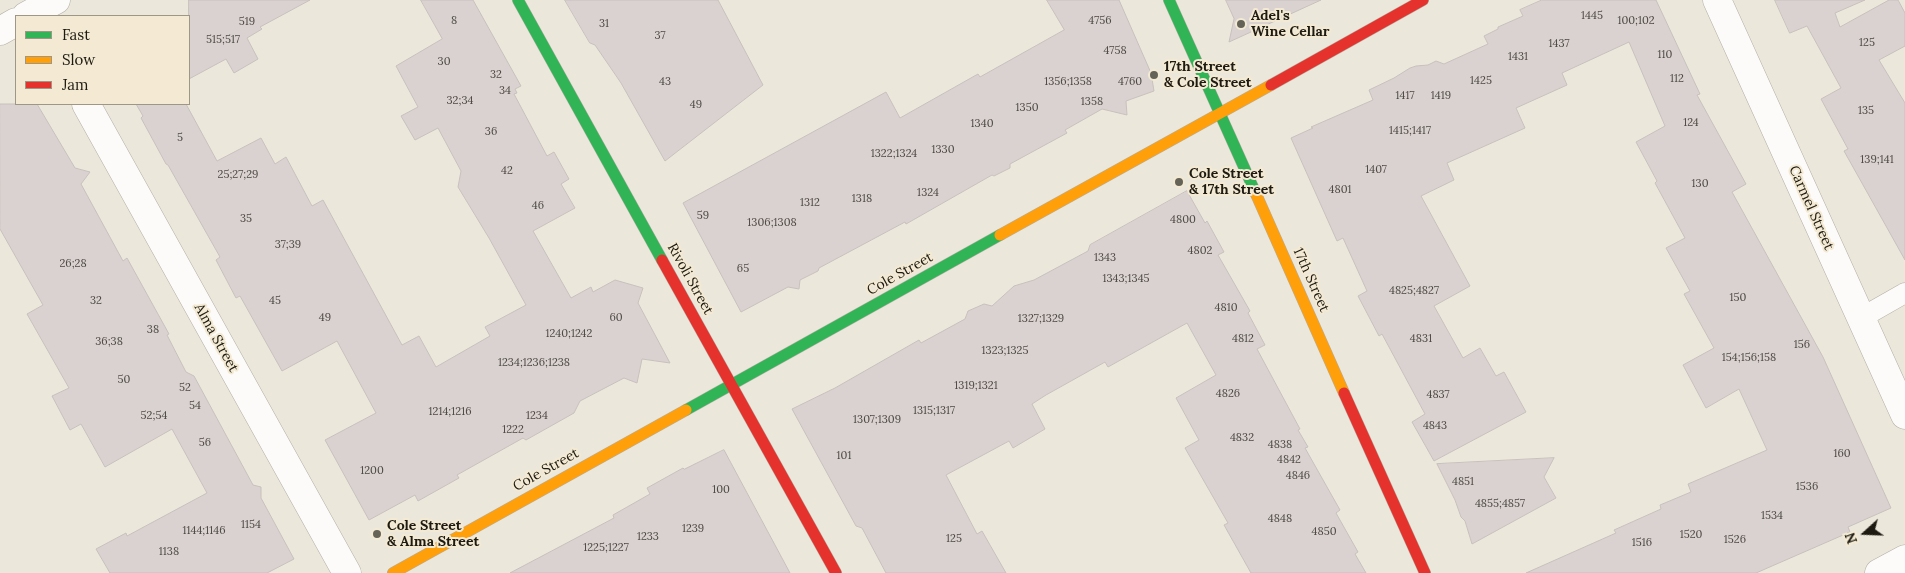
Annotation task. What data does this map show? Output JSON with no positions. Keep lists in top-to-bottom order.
{
  "streets": {
    "street": [
      "Carmel Street",
      "Cole Street",
      "Rivoli Street",
      "17th Street",
      "Alma Street"
    ]
  },
  "crossings": [
    ["Cole Street", "Rivoli Street"],
    ["Cole Street", "17th Street"]
  ],
  "places": [
    "Adel's Wine Cellar",
    "17th Street & Cole Street",
    "Cole Street & 17th Street",
    "Cole Street & Alma Street"
  ],
  "house_numbers": [
    "1445",
    "8",
    "4756",
    "100;102",
    "519",
    "31",
    "37",
    "515;517",
    "125",
    "1437",
    "4758",
    "110",
    "1431",
    "30",
    "32",
    "112",
    "1425",
    "43",
    "1356;1358",
    "4760",
    "34",
    "1417",
    "1419",
    "32;34",
    "1358",
    "49",
    "1350",
    "135",
    "124",
    "1340",
    "1415;1417",
    "36",
    "5",
    "1330",
    "1322;1324",
    "139;141",
    "1407",
    "42",
    "25;27;29",
    "130",
    "4801",
    "1324",
    "1318",
    "1312",
    "46",
    "59",
    "35",
    "4800",
    "1306;1308",
    "37;39",
    "4802",
    "1343",
    "26;28",
    "65",
    "1343;1345",
    "4825;4827",
    "150",
    "32",
    "45",
    "4810",
    "49",
    "60",
    "1327;1329",
    "38",
    "1240;1242",
    "4812",
    "4831",
    "36;38",
    "156",
    "1323;1325",
    "154;156;158",
    "1234;1236;1238",
    "50",
    "1319;1321",
    "52",
    "4826",
    "4837",
    "54",
    "1315;1317",
    "1214;1216",
    "52;54",
    "1234",
    "1307;1309",
    "4843",
    "1222",
    "4832",
    "56",
    "4838",
    "160",
    "101",
    "4842",
    "1200",
    "4846",
    "4851",
    "1536",
    "100",
    "4855;4857",
    "1534",
    "4848",
    "1154",
    "1239",
    "1144;1146",
    "4850",
    "1520",
    "1233",
    "125",
    "1526",
    "1516",
    "1225;1227",
    "1138"
  ],
  "legend": ["Fast", "Slow", "Jam"],
  "north": "left"
}
